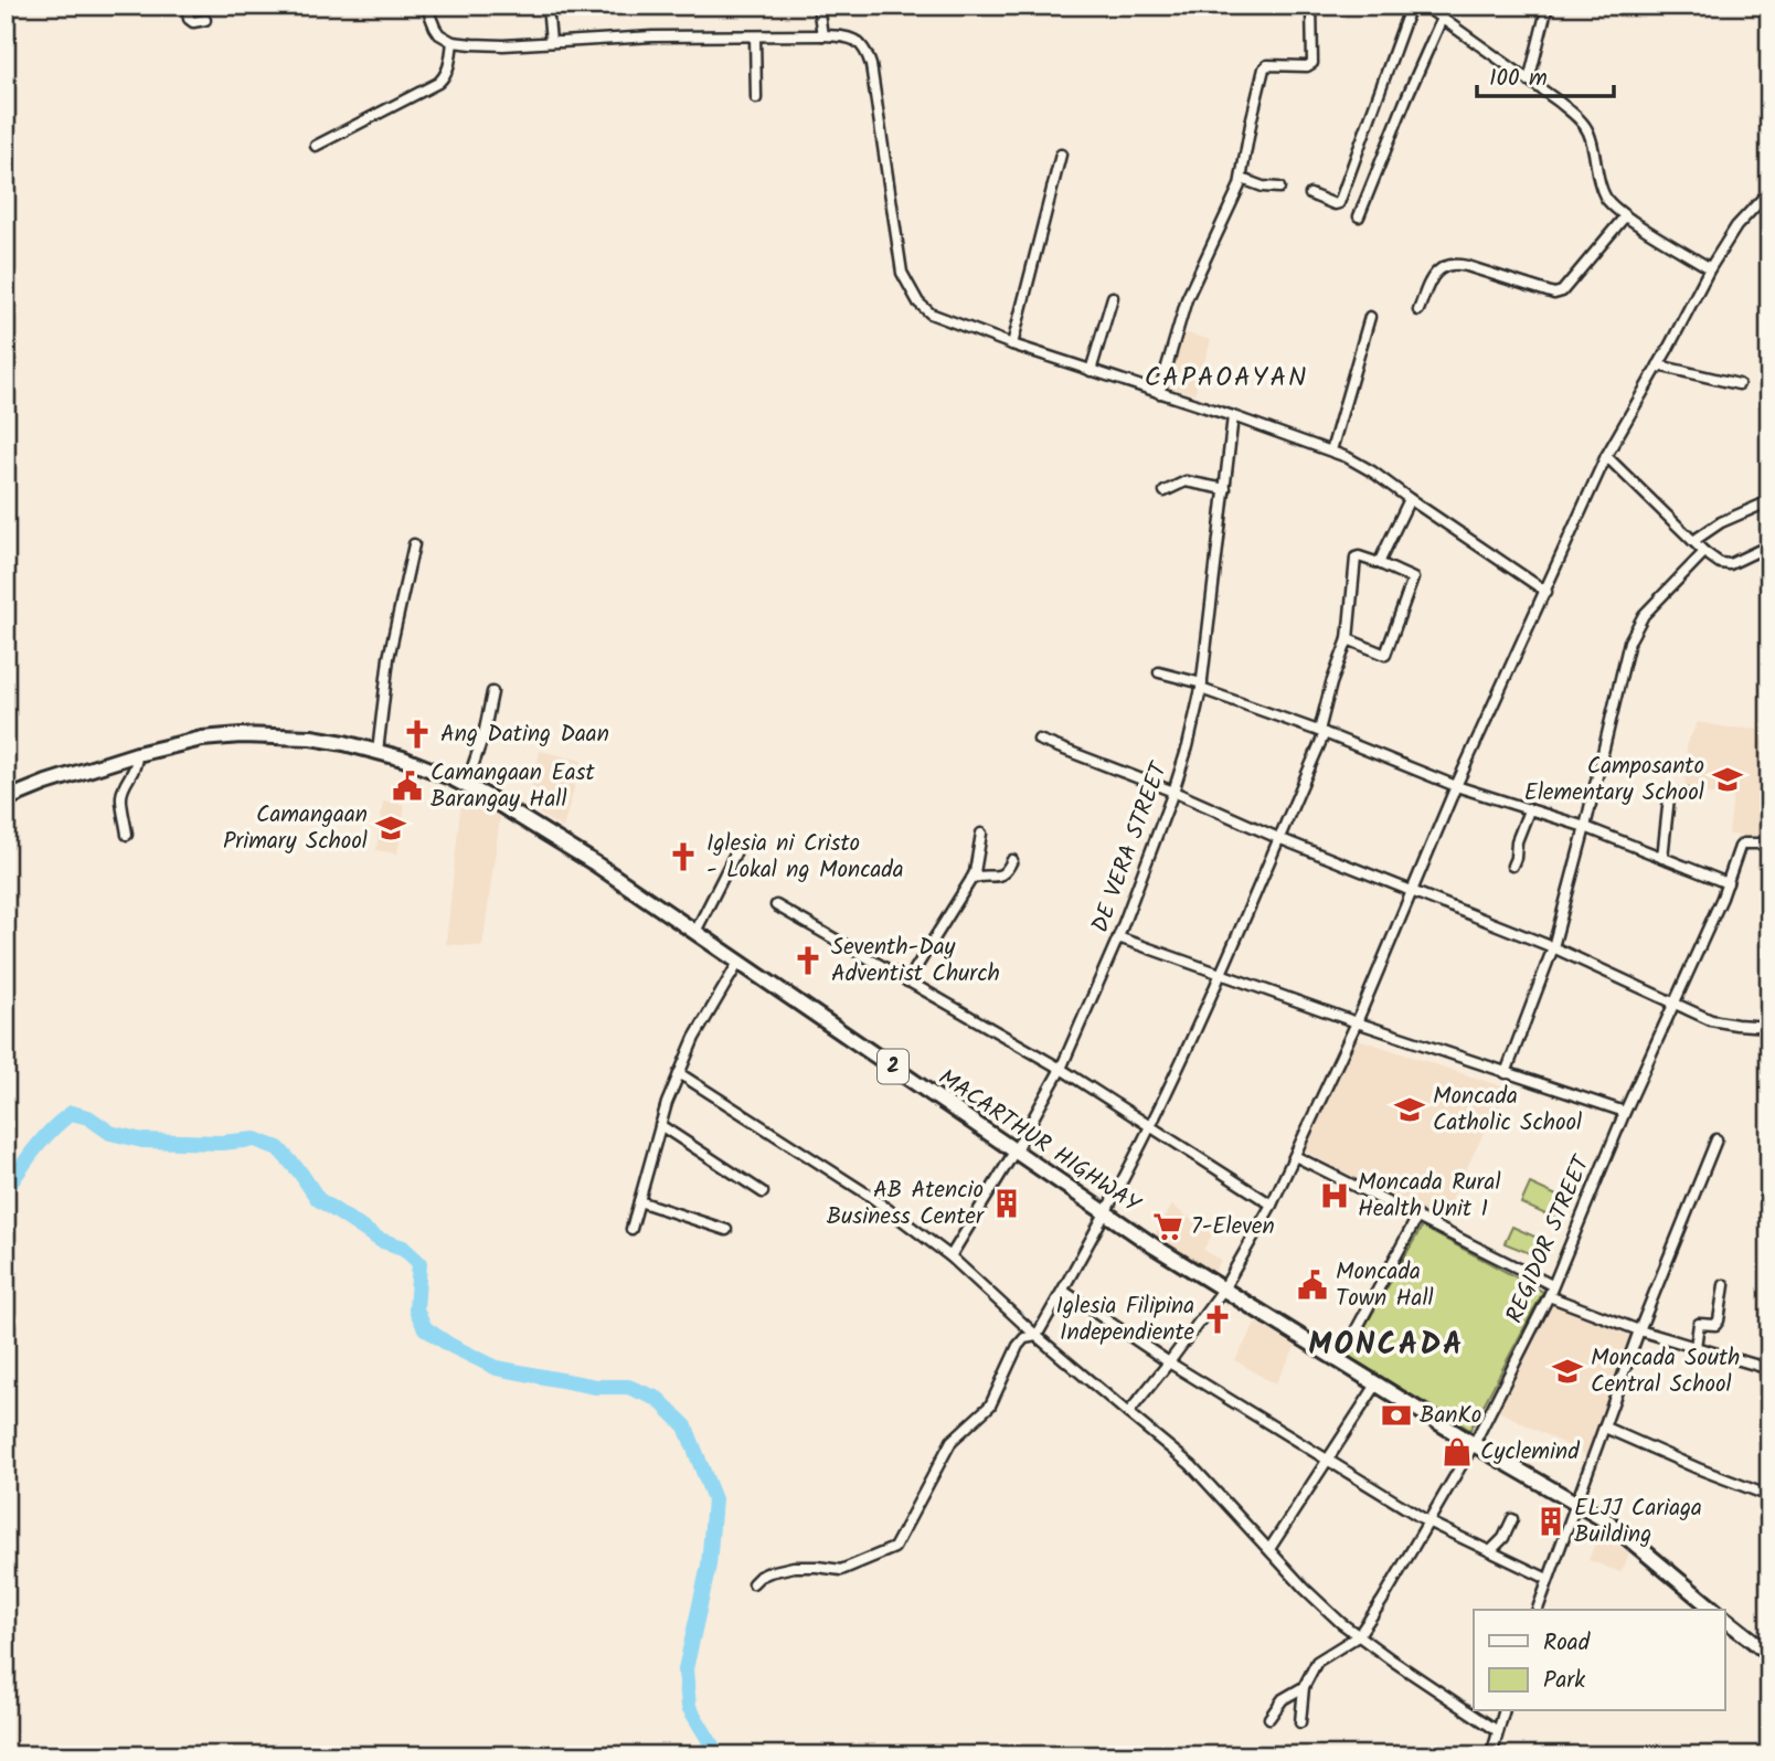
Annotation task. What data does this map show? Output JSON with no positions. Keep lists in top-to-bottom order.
{
  "streets": {
    "highway": ["2", "MACARTHUR HIGHWAY"],
    "street": ["DE VERA STREET", "REGIDOR STREET"]
  },
  "crossings": [
    ["DE VERA STREET", "MACARTHUR HIGHWAY"],
    ["MACARTHUR HIGHWAY", "REGIDOR STREET"]
  ],
  "districts": ["CAPAOAYAN", "MONCADA"],
  "places": {
    "church": [
      "Ang Dating Daan",
      "Iglesia ni Cristo - Lokal ng Moncada",
      "Seventh-Day Adventist Church",
      "Iglesia Filipina Independiente"
    ],
    "school or university": [
      "Camposanto Elementary School",
      "Camangaan Primary School",
      "Moncada Catholic School",
      "Moncada South Central School"
    ],
    "public building": ["Camangaan East Barangay Hall", "Moncada Town Hall"],
    "hospital": ["Moncada Rural Health Unit 1"],
    "building": ["AB Atencio Business Center", "ELJJ Cariaga Building"],
    "supermarket": ["7-Eleven"],
    "bank": ["BanKo"],
    "shop": ["Cyclemind"]
  },
  "legend": ["Road", "Park"],
  "scale_bar": "100 m"
}
